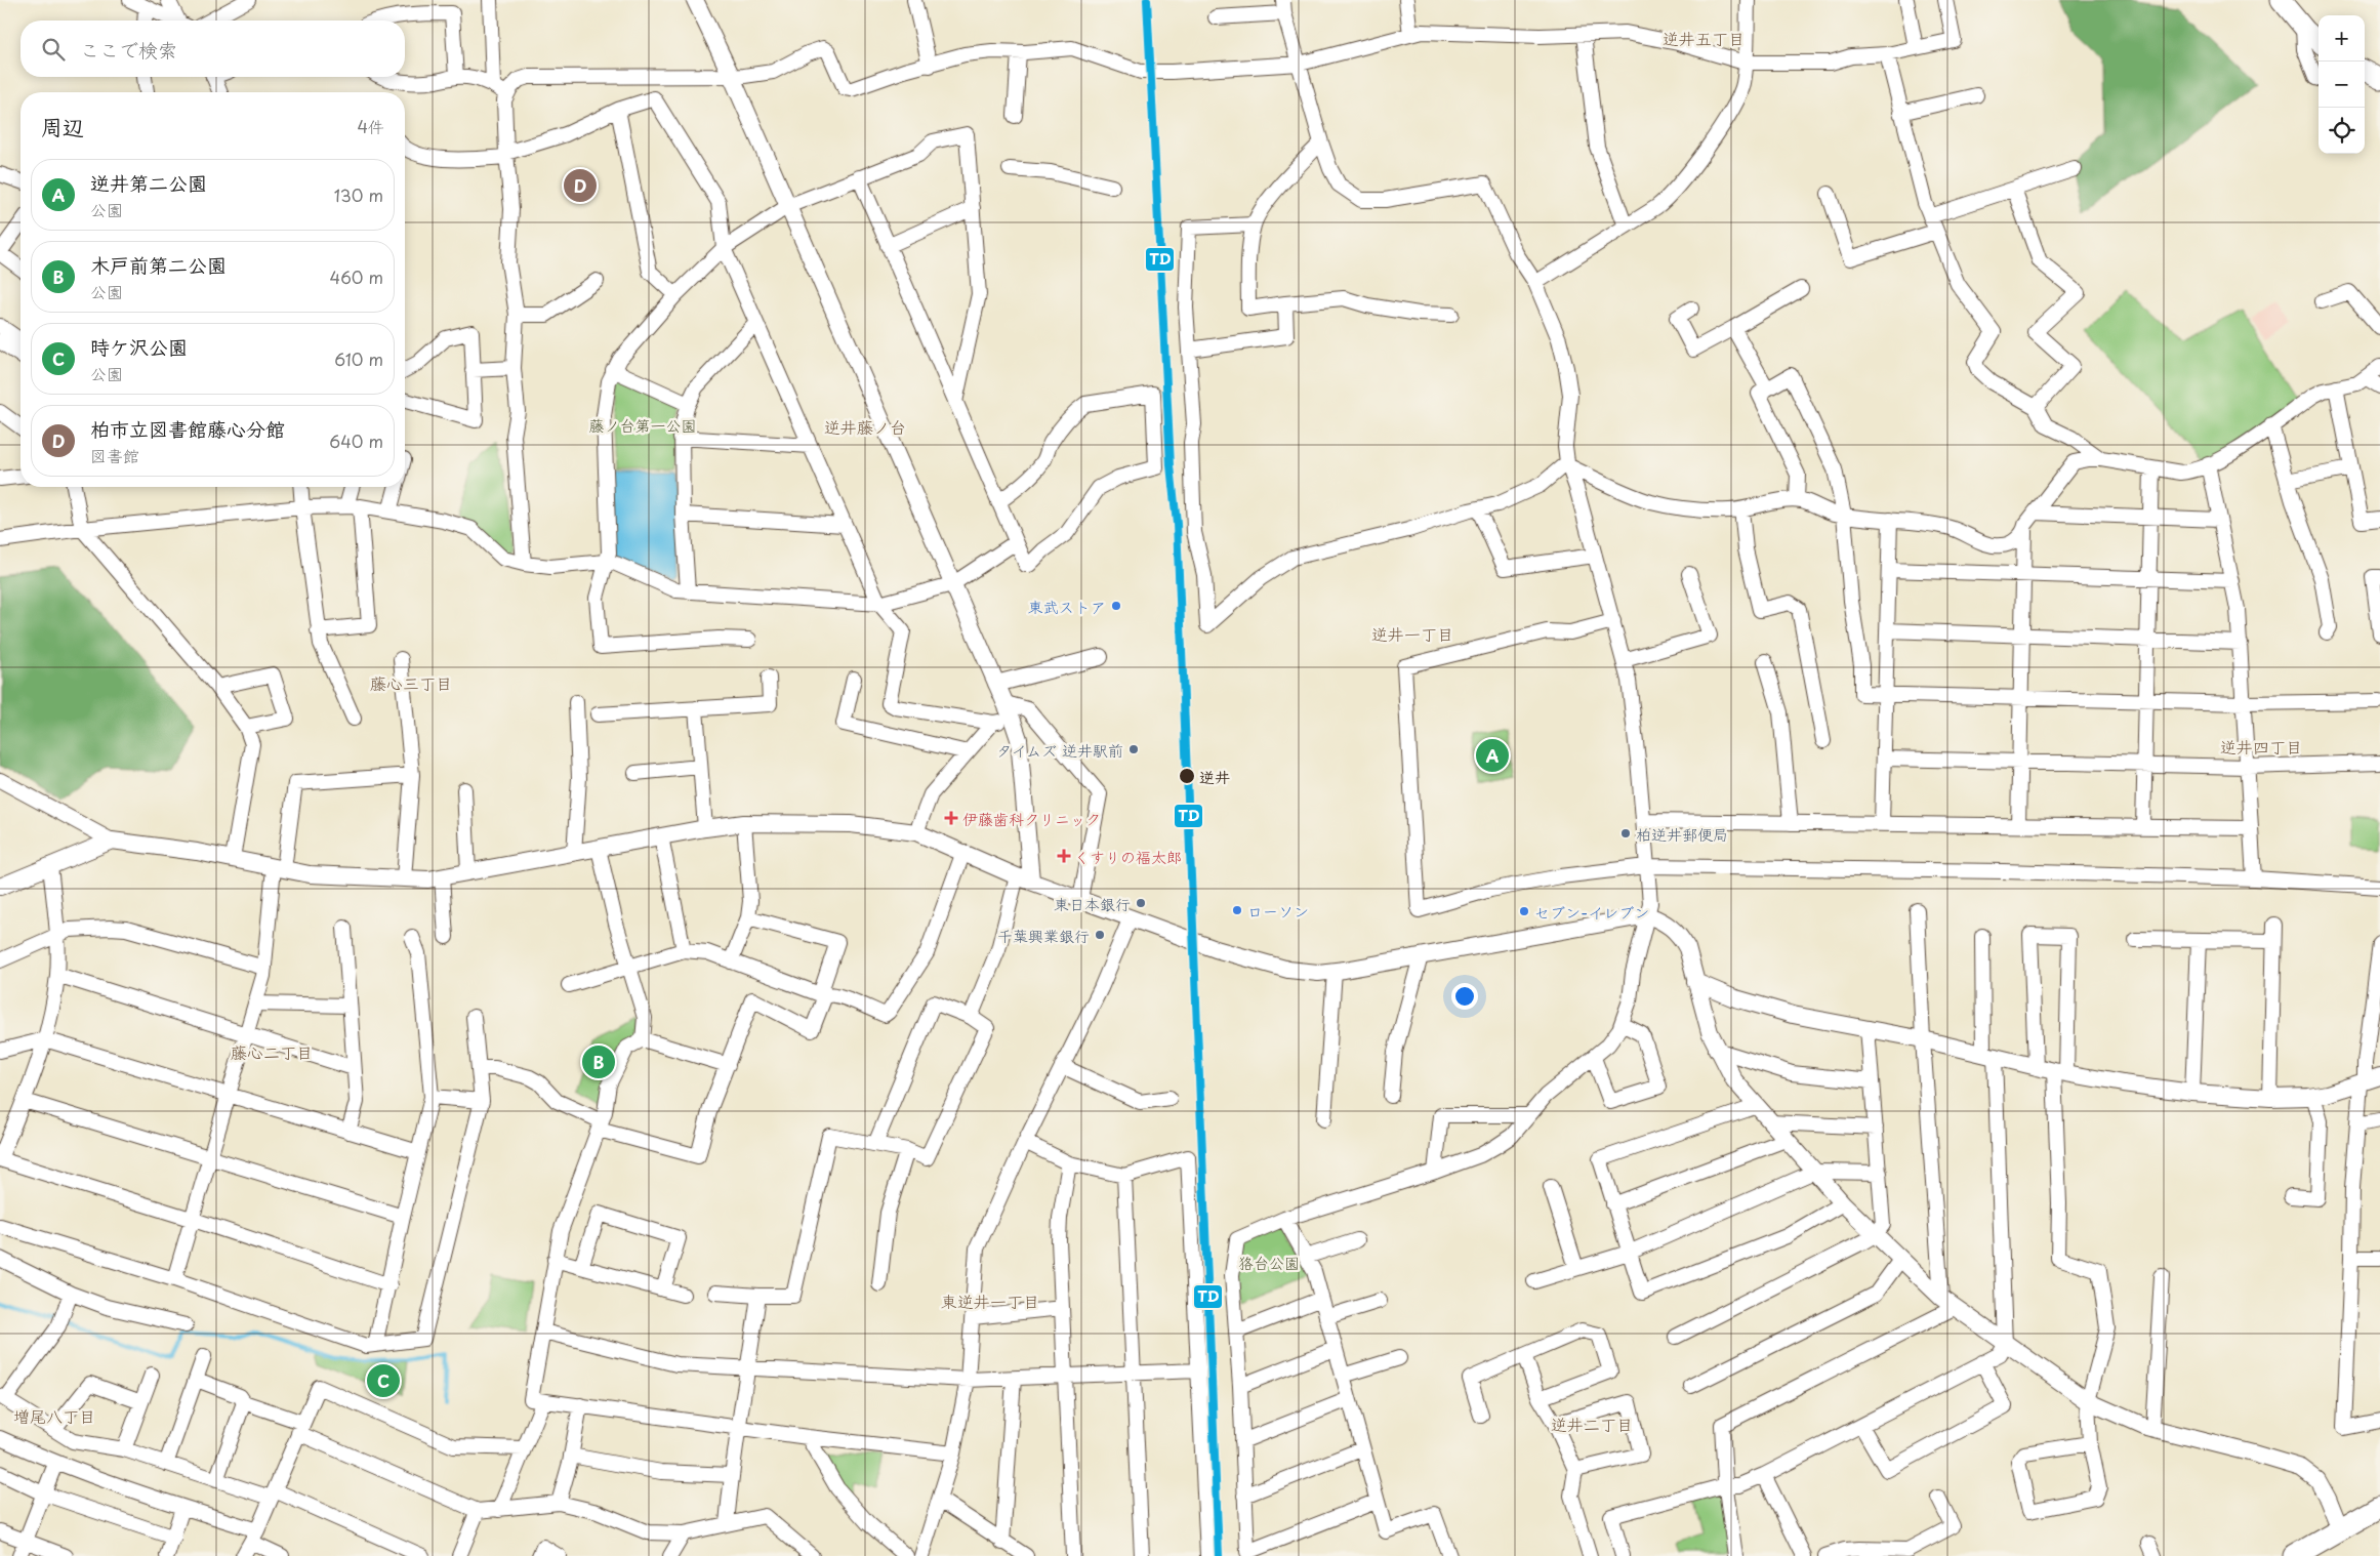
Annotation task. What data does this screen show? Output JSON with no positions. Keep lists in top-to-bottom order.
{
  "districts": [
    "逆井五丁目",
    "逆井藤ノ台",
    "逆井一丁目",
    "藤心三丁目",
    "逆井四丁目",
    "藤心二丁目",
    "東逆井一丁目",
    "増尾八丁目",
    "逆井二丁目"
  ],
  "parks": ["藤ノ台第一公園", "狢台公園"],
  "places": {
    "other": [
      "東武ストア",
      "タイムズ 逆井駅前",
      "逆井",
      "柏逆井郵便局",
      "東日本銀行",
      "ローソン",
      "セブン-イレブン",
      "千葉興業銀行"
    ],
    "health": ["伊藤歯科クリニック", "くすりの福太郎"]
  },
  "lines": ["transit line TD"],
  "page": {
    "map_buttons": ["+", "−"],
    "search": "ここで検索",
    "heading": ["周辺", "4件"],
    "list": [
      {
        "mark": "A",
        "name": "逆井第二公園",
        "note": "公園",
        "value": "130 m"
      },
      {
        "mark": "B",
        "name": "木戸前第二公園",
        "note": "公園",
        "value": "460 m"
      },
      {
        "mark": "C",
        "name": "時ケ沢公園",
        "note": "公園",
        "value": "610 m"
      },
      {
        "mark": "D",
        "name": "柏市立図書館藤心分館",
        "note": "図書館",
        "value": "640 m"
      }
    ],
    "pins": [
      "D",
      "A",
      "B",
      "C"
    ]
  }
}
